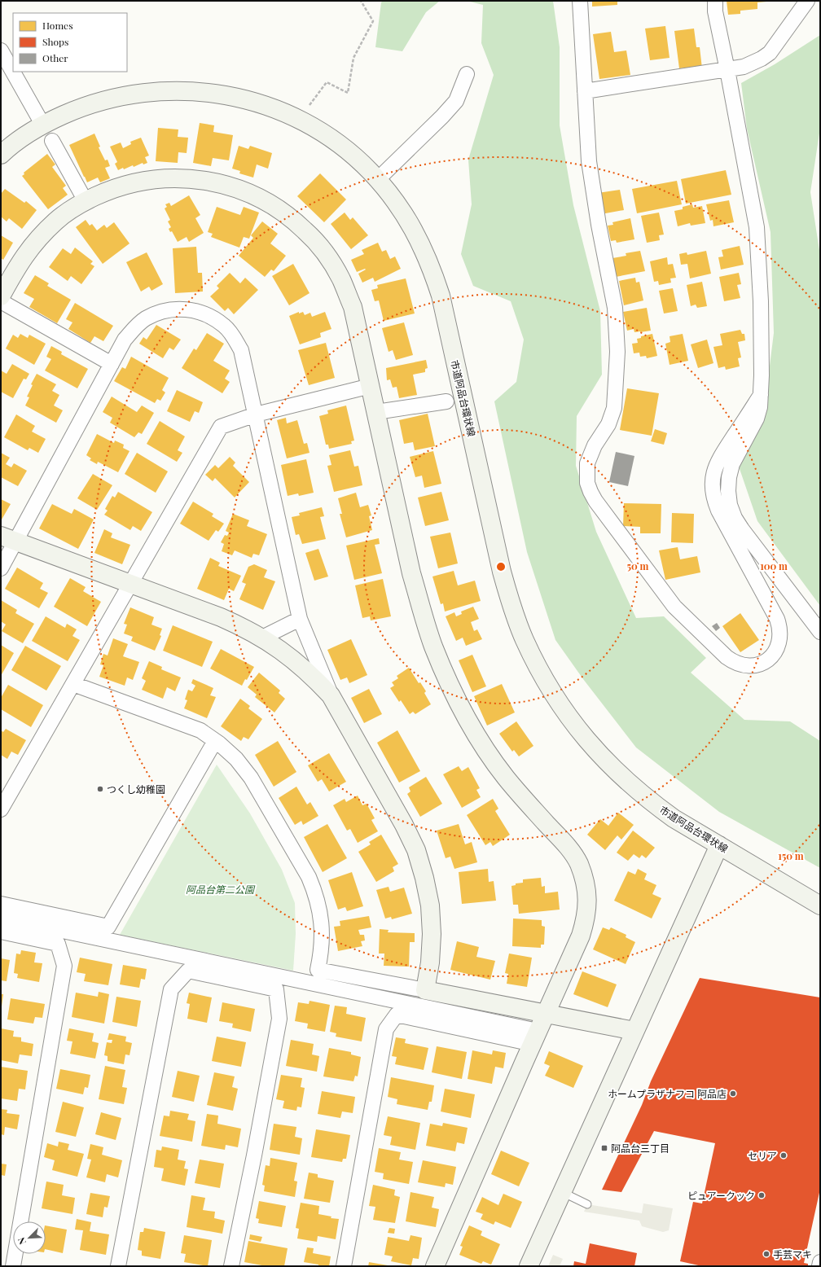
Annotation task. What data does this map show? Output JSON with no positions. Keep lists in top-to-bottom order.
{
  "streets": {
    "street": ["市道阿品台環状線"]
  },
  "parks": ["阿品台第二公園"],
  "places": {
    "other": [
      "つくし幼稚園",
      "ホームプラザナフコ 阿品店",
      "セリア",
      "ピュアークック",
      "手芸マキ"
    ],
    "transit": ["阿品台三丁目"]
  },
  "legend": ["Homes", "Shops", "Other"],
  "north": "bottom left",
  "rings": ["50 m", "100 m", "150 m"]
}
